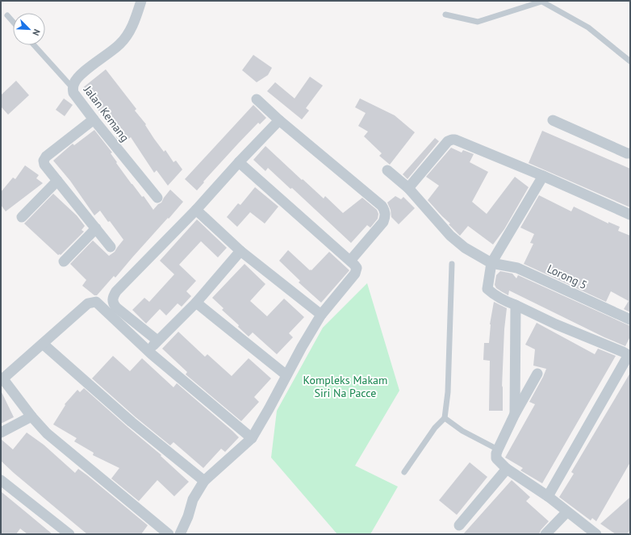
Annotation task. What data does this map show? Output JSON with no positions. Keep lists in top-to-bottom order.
{
  "streets": {
    "street": ["Jalan Kemang", "Lorong 5"]
  },
  "parks": ["Kompleks Makam Siri Na Pacce"],
  "north": "bottom right"
}
